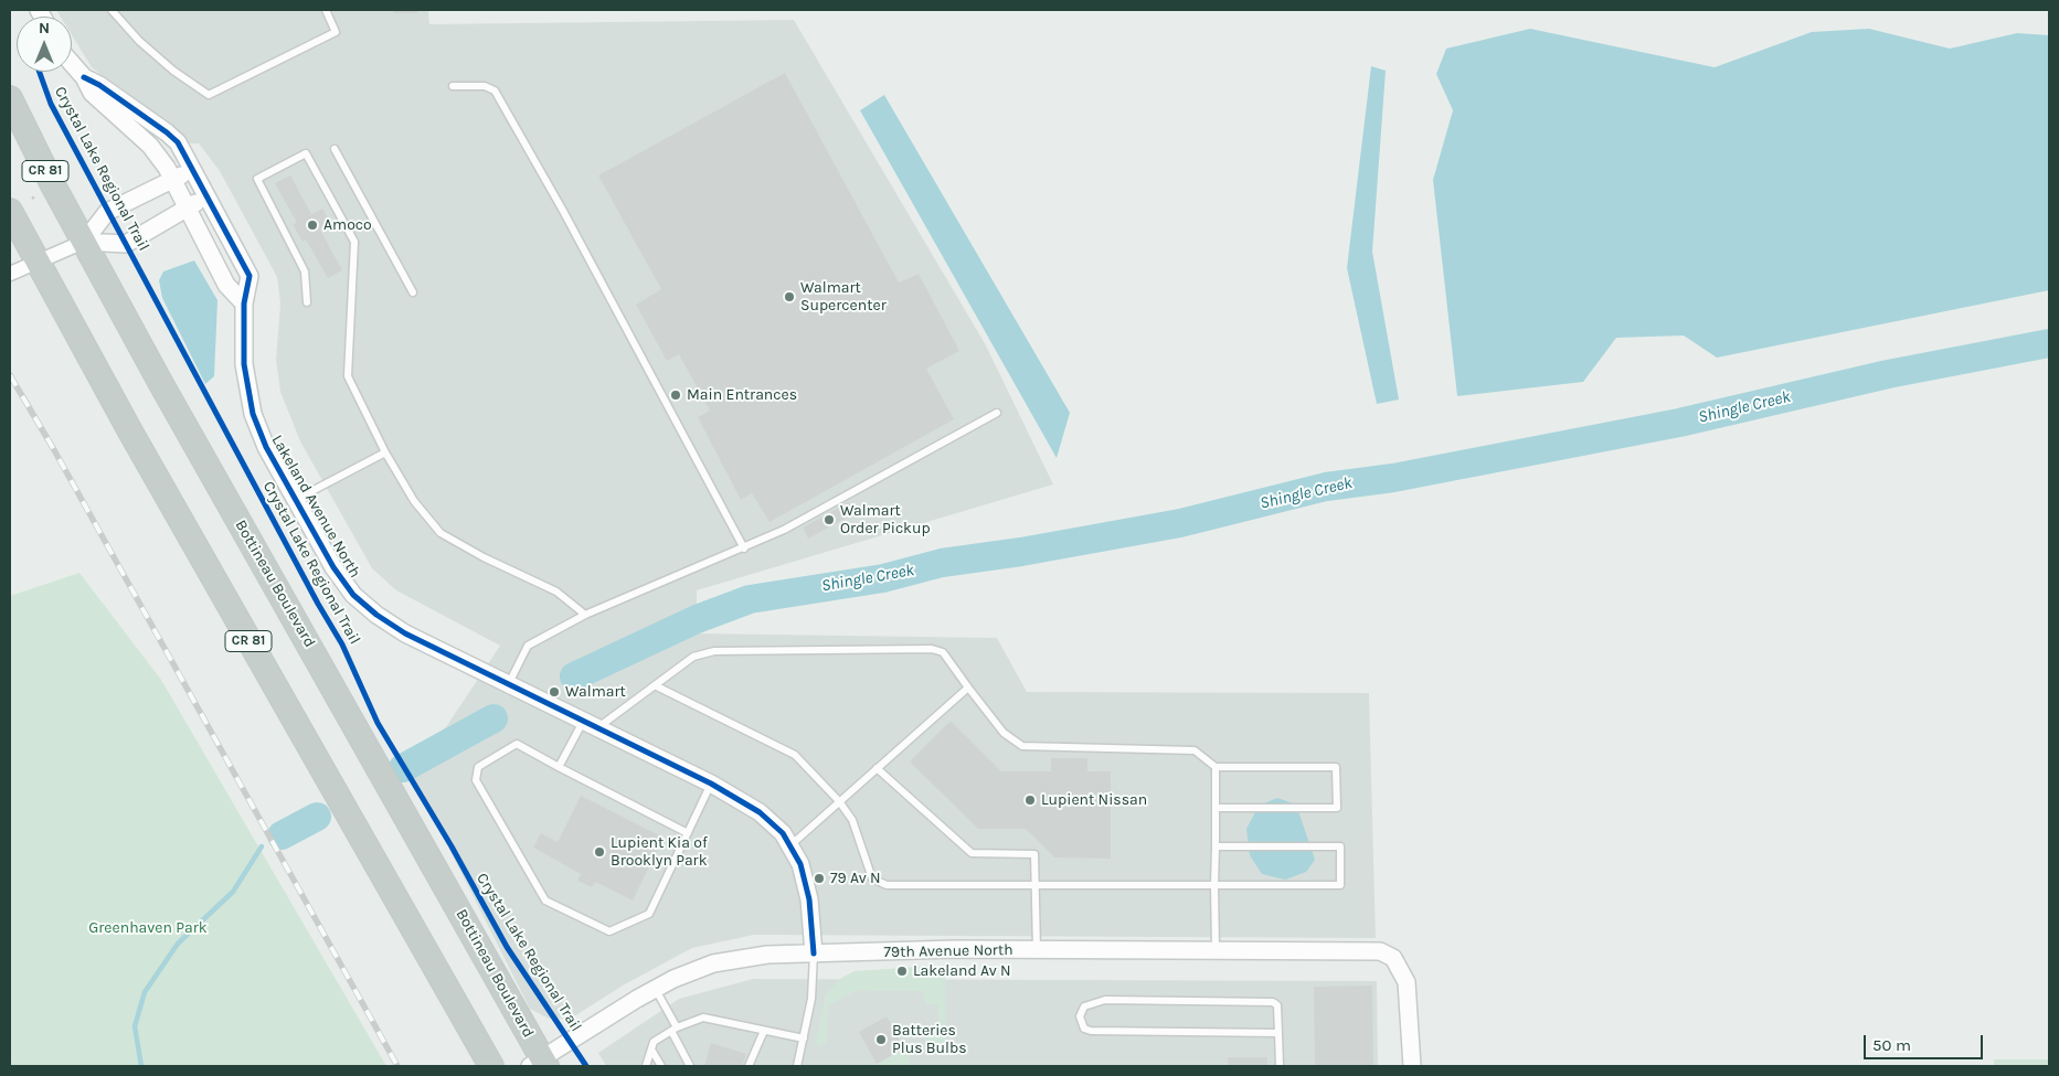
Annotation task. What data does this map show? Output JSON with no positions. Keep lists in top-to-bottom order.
{
  "streets": {
    "highway": ["CR 81", "Bottineau Boulevard"],
    "street": ["Lakeland Avenue North", "79th Avenue North"],
    "cycle path": ["Crystal Lake Regional Trail"]
  },
  "crossings": [
    ["Lakeland Avenue North", "79th Avenue North"],
    ["Bottineau Boulevard", "79th Avenue North"]
  ],
  "water": ["Shingle Creek"],
  "parks": ["Greenhaven Park"],
  "places": [
    "Amoco",
    "Walmart Supercenter",
    "Main Entrances",
    "Walmart Order Pickup",
    "Walmart",
    "Lupient Nissan",
    "Lupient Kia of Brooklyn Park",
    "79 Av N",
    "Lakeland Av N",
    "Batteries Plus Bulbs"
  ],
  "scale_bar": "50 m",
  "north": "top"
}
